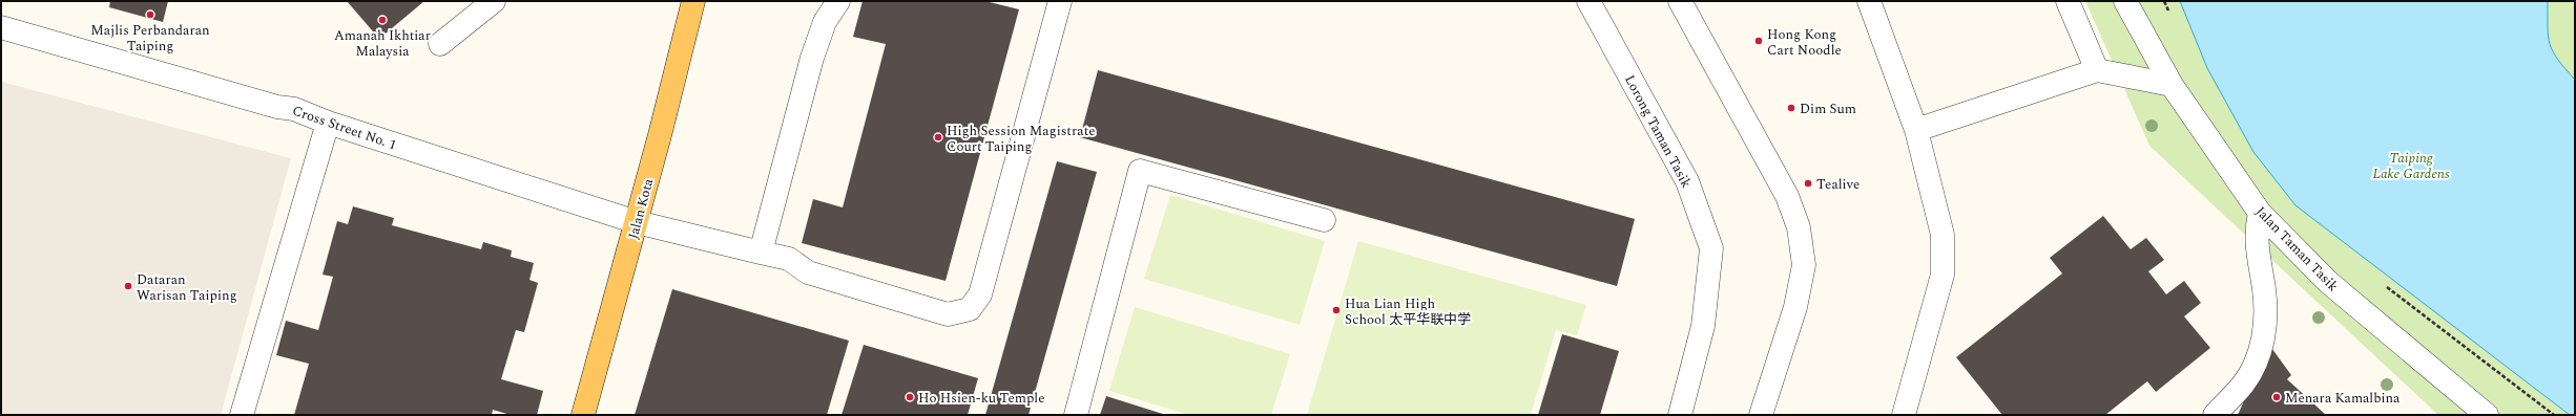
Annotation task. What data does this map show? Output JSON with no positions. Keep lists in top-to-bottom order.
{
  "streets": {
    "main road": ["Jalan Kota"],
    "street": ["Cross Street No. 1", "Lorong Taman Tasik", "Jalan Taman Tasik"]
  },
  "crossings": [
    ["Cross Street No. 1", "Jalan Kota"]
  ],
  "parks": ["Taiping Lake Gardens"],
  "places": [
    "Majlis Perbandaran Taiping",
    "Amanah Ikhtiar Malaysia",
    "Hong Kong Cart Noodle",
    "Dim Sum",
    "High Session Magistrate Court Taiping",
    "Tealive",
    "Dataran Warisan Taiping",
    "Hua Lian High School 太平华联中学",
    "Ho Hsien-ku Temple",
    "Menara Kamalbina"
  ]
}
